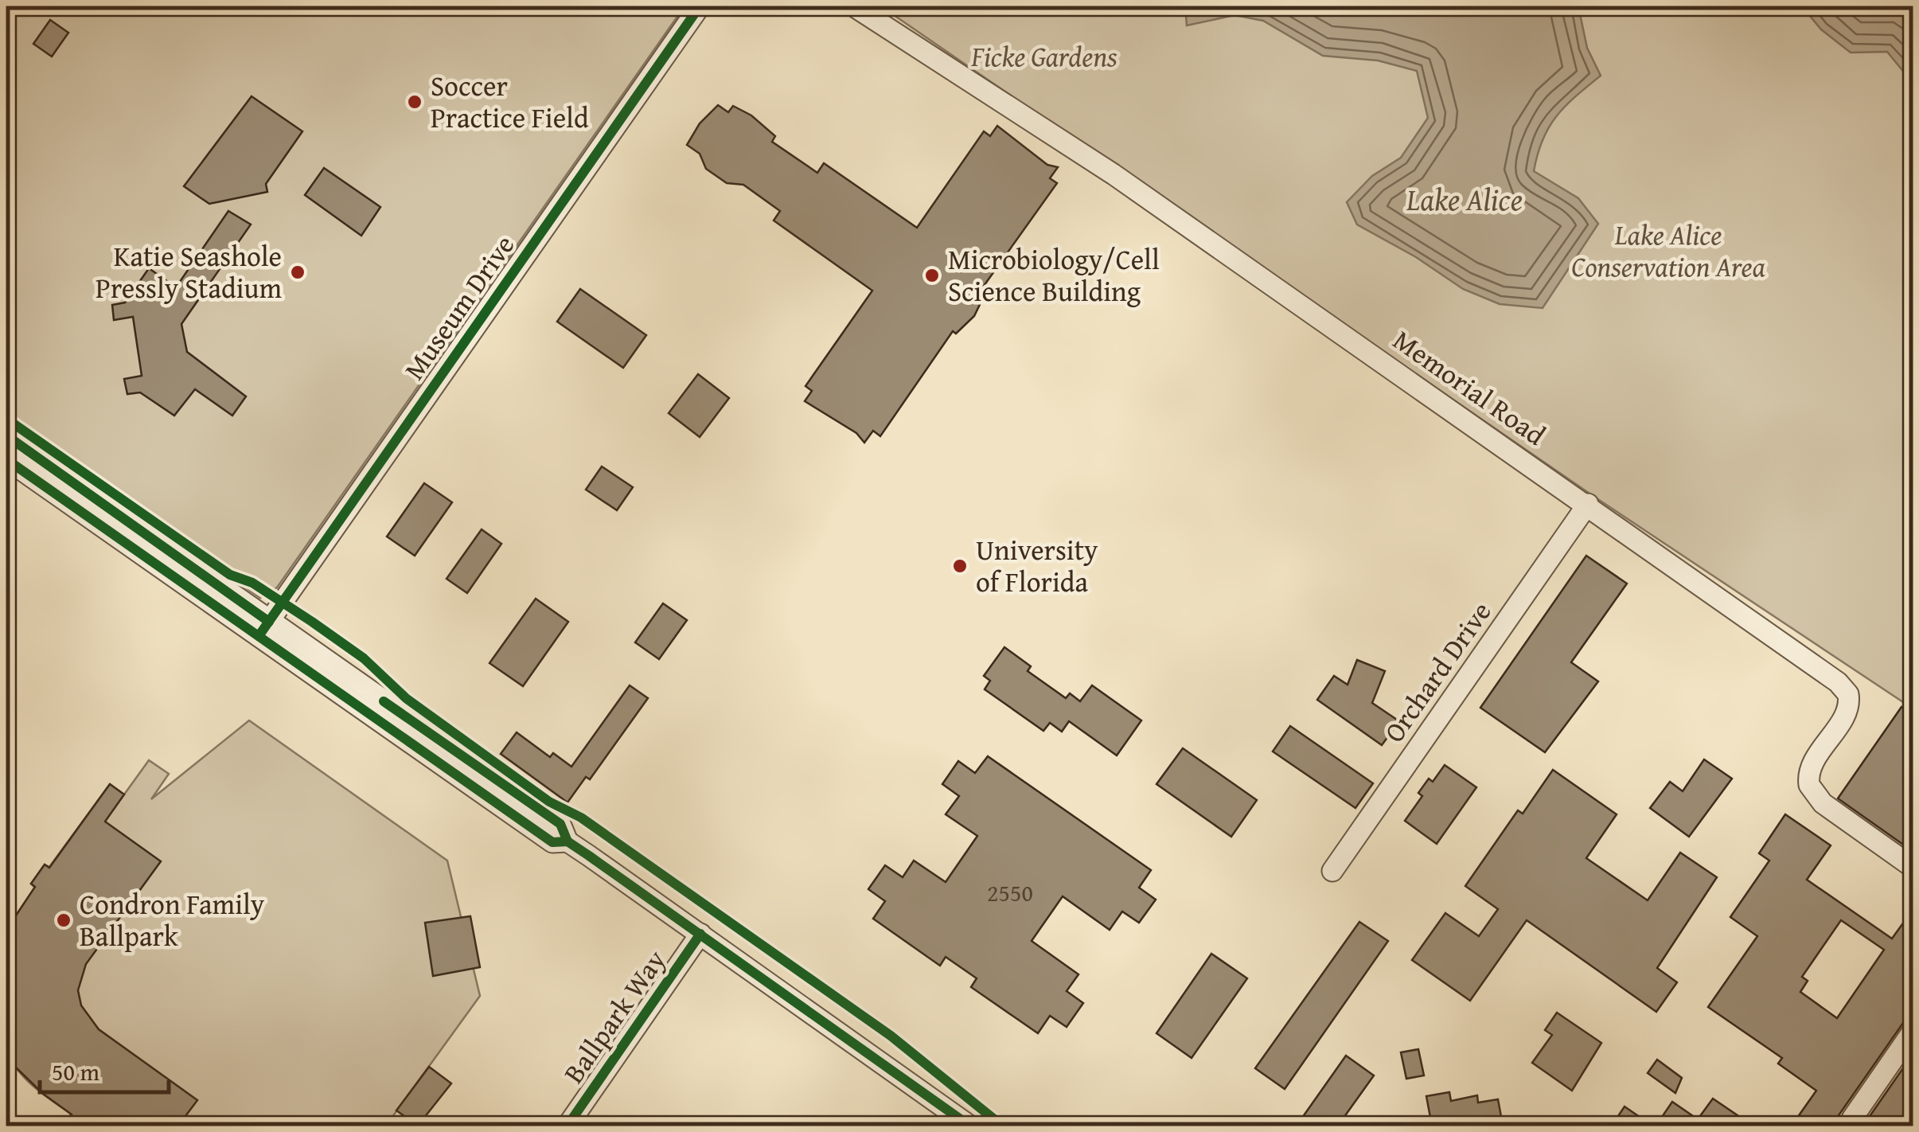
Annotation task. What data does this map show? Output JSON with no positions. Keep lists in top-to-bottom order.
{
  "streets": {
    "street": [
      "Museum Drive",
      "Memorial Road",
      "Orchard Drive",
      "Ballpark Way"
    ]
  },
  "crossings": [
    ["Memorial Road", "Orchard Drive"]
  ],
  "water": ["Lake Alice"],
  "parks": ["Ficke Gardens", "Lake Alice Conservation Area"],
  "places": [
    "Soccer Practice Field",
    "Katie Seashole Pressly Stadium",
    "Microbiology/Cell Science Building",
    "University of Florida",
    "Condron Family Ballpark"
  ],
  "house_numbers": ["2550"],
  "scale_bar": "50 m"
}
